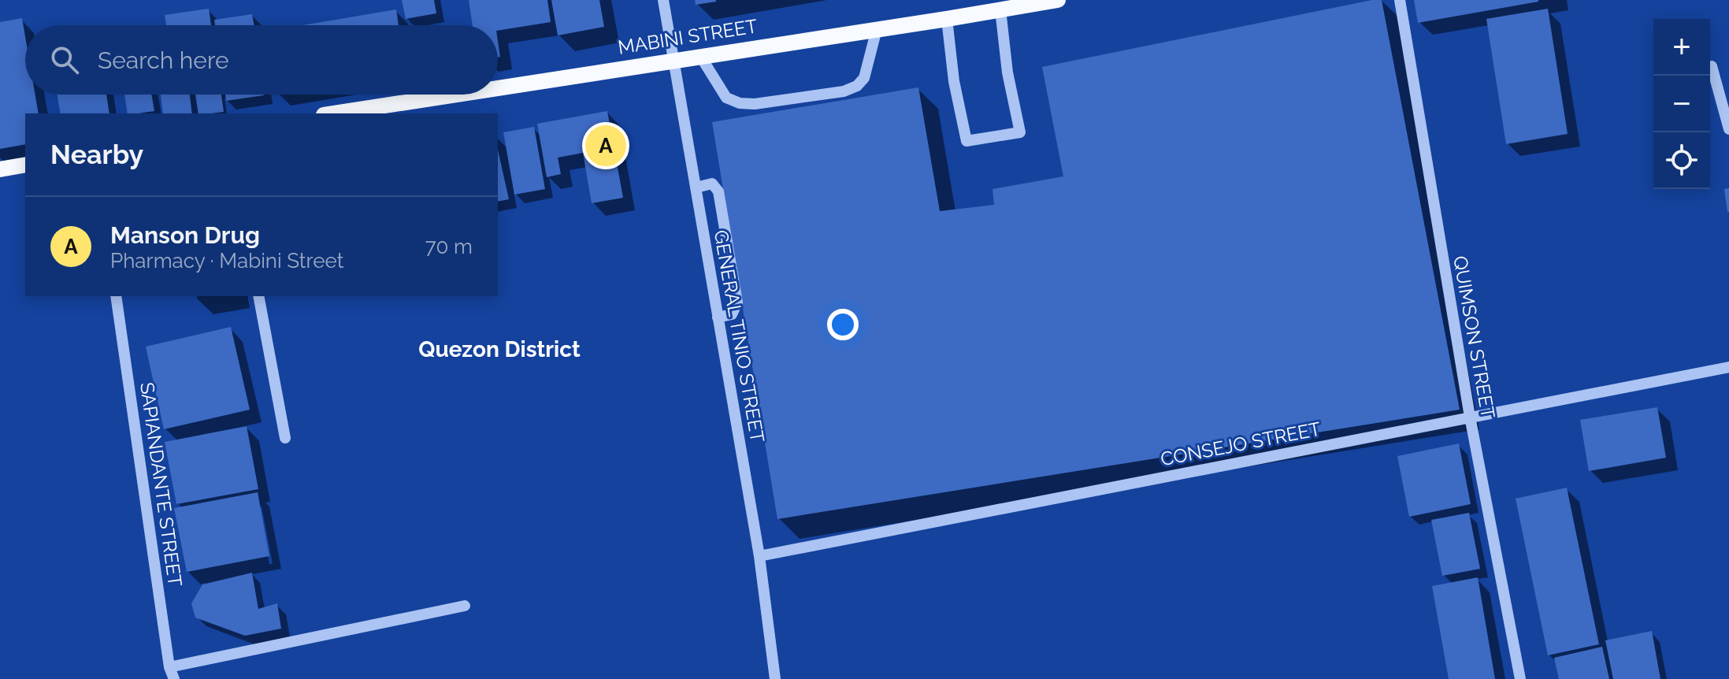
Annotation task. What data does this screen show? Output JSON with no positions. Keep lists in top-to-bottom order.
{
  "streets": {
    "main road": ["MABINI STREET"],
    "street": [
      "GENERAL TINIO STREET",
      "QUIMSON STREET",
      "CONSEJO STREET",
      "SAPIANDANTE STREET"
    ]
  },
  "crossings": [
    ["MABINI STREET", "GENERAL TINIO STREET"],
    ["GENERAL TINIO STREET", "CONSEJO STREET"],
    ["QUIMSON STREET", "CONSEJO STREET"]
  ],
  "districts": ["Quezon District"],
  "page": {
    "map_buttons": ["+", "−"],
    "search": "Search here",
    "heading": "Nearby",
    "pins": "A",
    "list": [
      {
        "mark": "A",
        "name": "Manson Drug",
        "note": "Pharmacy · Mabini Street",
        "value": "70 m"
      }
    ]
  }
}
